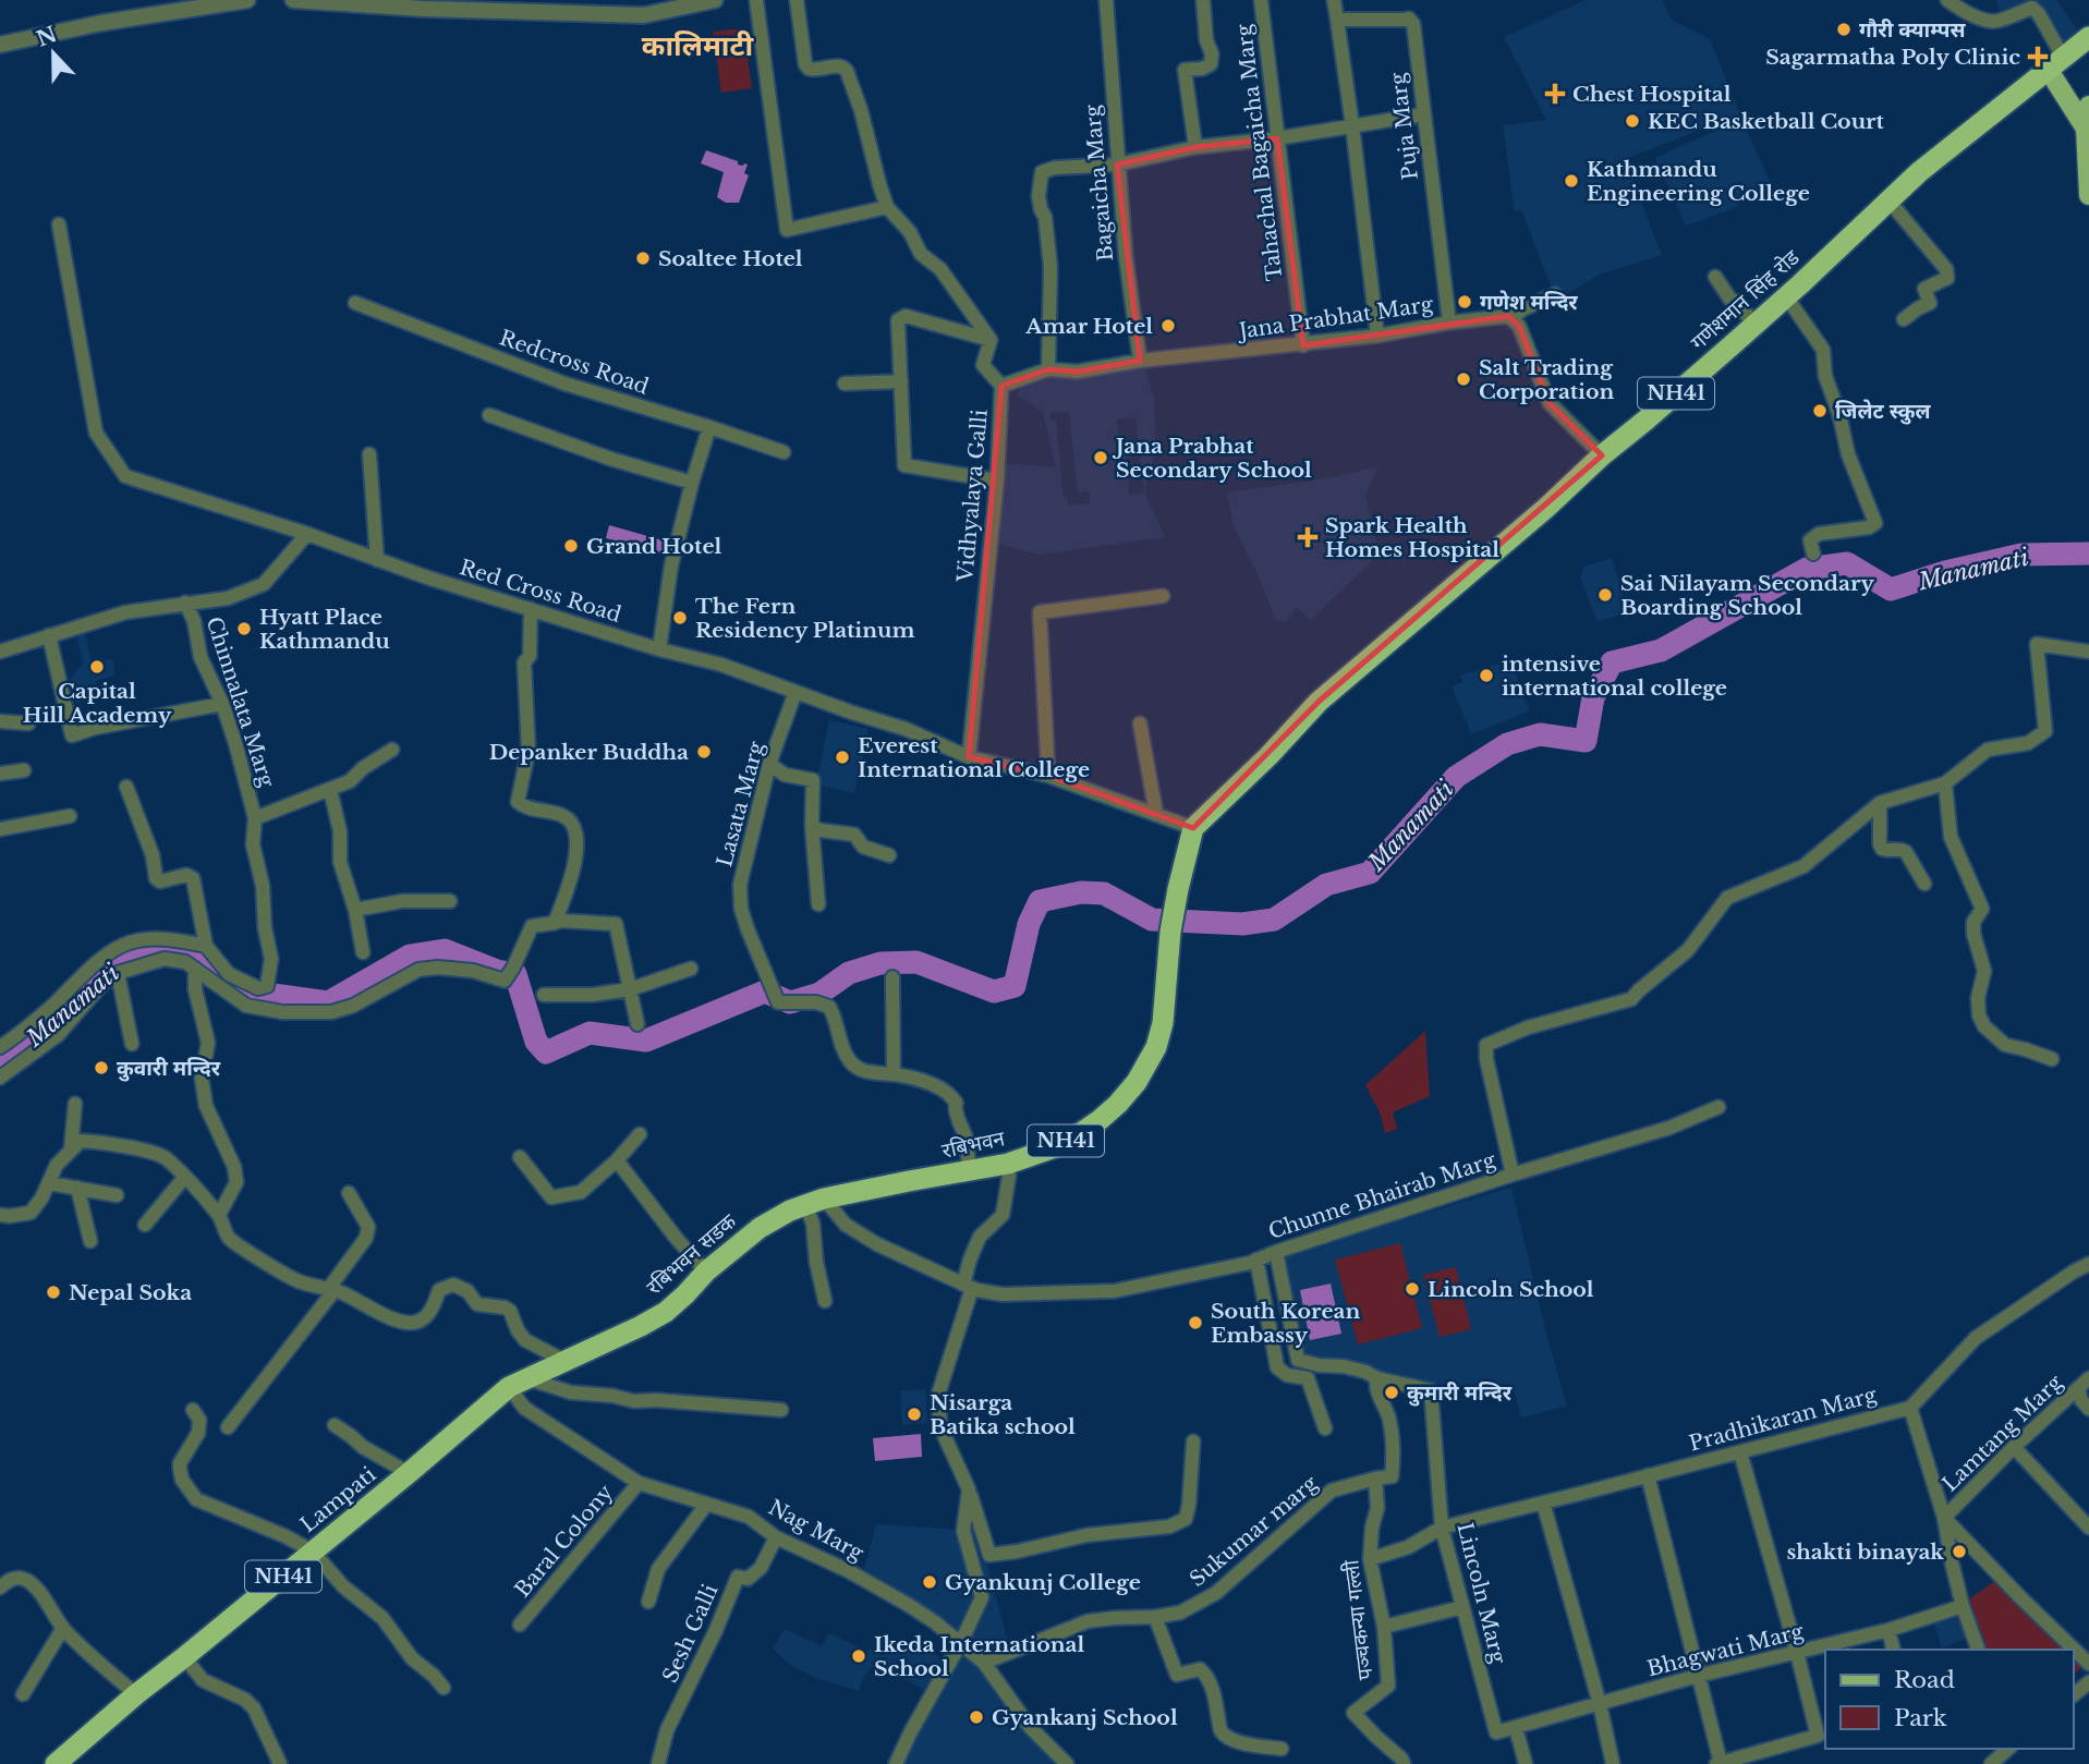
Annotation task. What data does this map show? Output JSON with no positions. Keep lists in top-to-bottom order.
{
  "streets": {
    "highway": [
      "गणेशमान सिंह रोड",
      "NH41",
      "रबिभवन",
      "रबिभवन सडक",
      "Lampati"
    ],
    "street": [
      "Puja Marg",
      "Tahachal Bagaicha Marg",
      "Bagaicha Marg",
      "Jana Prabhat Marg",
      "Redcross Road",
      "Vidhyalaya Galli",
      "Red Cross Road",
      "Chinnalata Marg",
      "Lasata Marg",
      "Chunne Bhairab Marg",
      "Pradhikaran Marg",
      "Lamtang Marg",
      "Nag Marg",
      "Sukumar marg",
      "Baral Colony",
      "Lincoln Marg",
      "पञ्चकन्या गल्ली",
      "Sesh Galli",
      "Bhagwati Marg"
    ]
  },
  "crossings": [
    ["Puja Marg", "Jana Prabhat Marg"],
    ["Tahachal Bagaicha Marg", "Jana Prabhat Marg"],
    ["Bagaicha Marg", "Jana Prabhat Marg"],
    ["गणेशमान सिंह रोड", "Red Cross Road"],
    ["गणेशमान सिंह रोड", "रबिभवन"],
    ["Jana Prabhat Marg", "Vidhyalaya Galli"],
    ["Vidhyalaya Galli", "Red Cross Road"],
    ["Red Cross Road", "Lasata Marg"],
    ["Red Cross Road", "रबिभवन"],
    ["रबिभवन", "Chunne Bhairab Marg"],
    ["रबिभवन", "रबिभवन सडक"],
    ["Chunne Bhairab Marg", "रबिभवन सडक"],
    ["Chunne Bhairab Marg", "Lincoln Marg"],
    ["रबिभवन सडक", "Lampati"],
    ["रबिभवन सडक", "Nag Marg"],
    ["Pradhikaran Marg", "Lincoln Marg"],
    ["Pradhikaran Marg", "पञ्चकन्या गल्ली"],
    ["Lampati", "Nag Marg"],
    ["Nag Marg", "Sukumar marg"],
    ["Nag Marg", "Baral Colony"],
    ["Nag Marg", "Sesh Galli"],
    ["Sukumar marg", "पञ्चकन्या गल्ली"],
    ["Lincoln Marg", "Bhagwati Marg"]
  ],
  "districts": ["कालिमाटी"],
  "water": ["Manamati"],
  "places": {
    "other": [
      "गौरी क्याम्पस",
      "KEC Basketball Court",
      "Kathmandu Engineering College",
      "Soaltee Hotel",
      "गणेश मन्दिर",
      "Amar Hotel",
      "Salt Trading Corporation",
      "जिलेट स्कुल",
      "Jana Prabhat Secondary School",
      "Grand Hotel",
      "Sai Nilayam Secondary Boarding School",
      "The Fern Residency Platinum",
      "Hyatt Place Kathmandu",
      "Capital Hill Academy",
      "intensive international college",
      "Depanker Buddha",
      "Everest International College",
      "कुवारी मन्दिर",
      "Lincoln School",
      "Nepal Soka",
      "South Korean Embassy",
      "कुमारी मन्दिर",
      "Nisarga Batika school",
      "shakti binayak",
      "Gyankunj College",
      "Ikeda International School",
      "Gyankanj School"
    ],
    "health": ["Sagarmatha Poly Clinic", "Chest Hospital", "Spark Health Homes Hospital"]
  },
  "legend": ["Road", "Park"],
  "north": "top"
}
